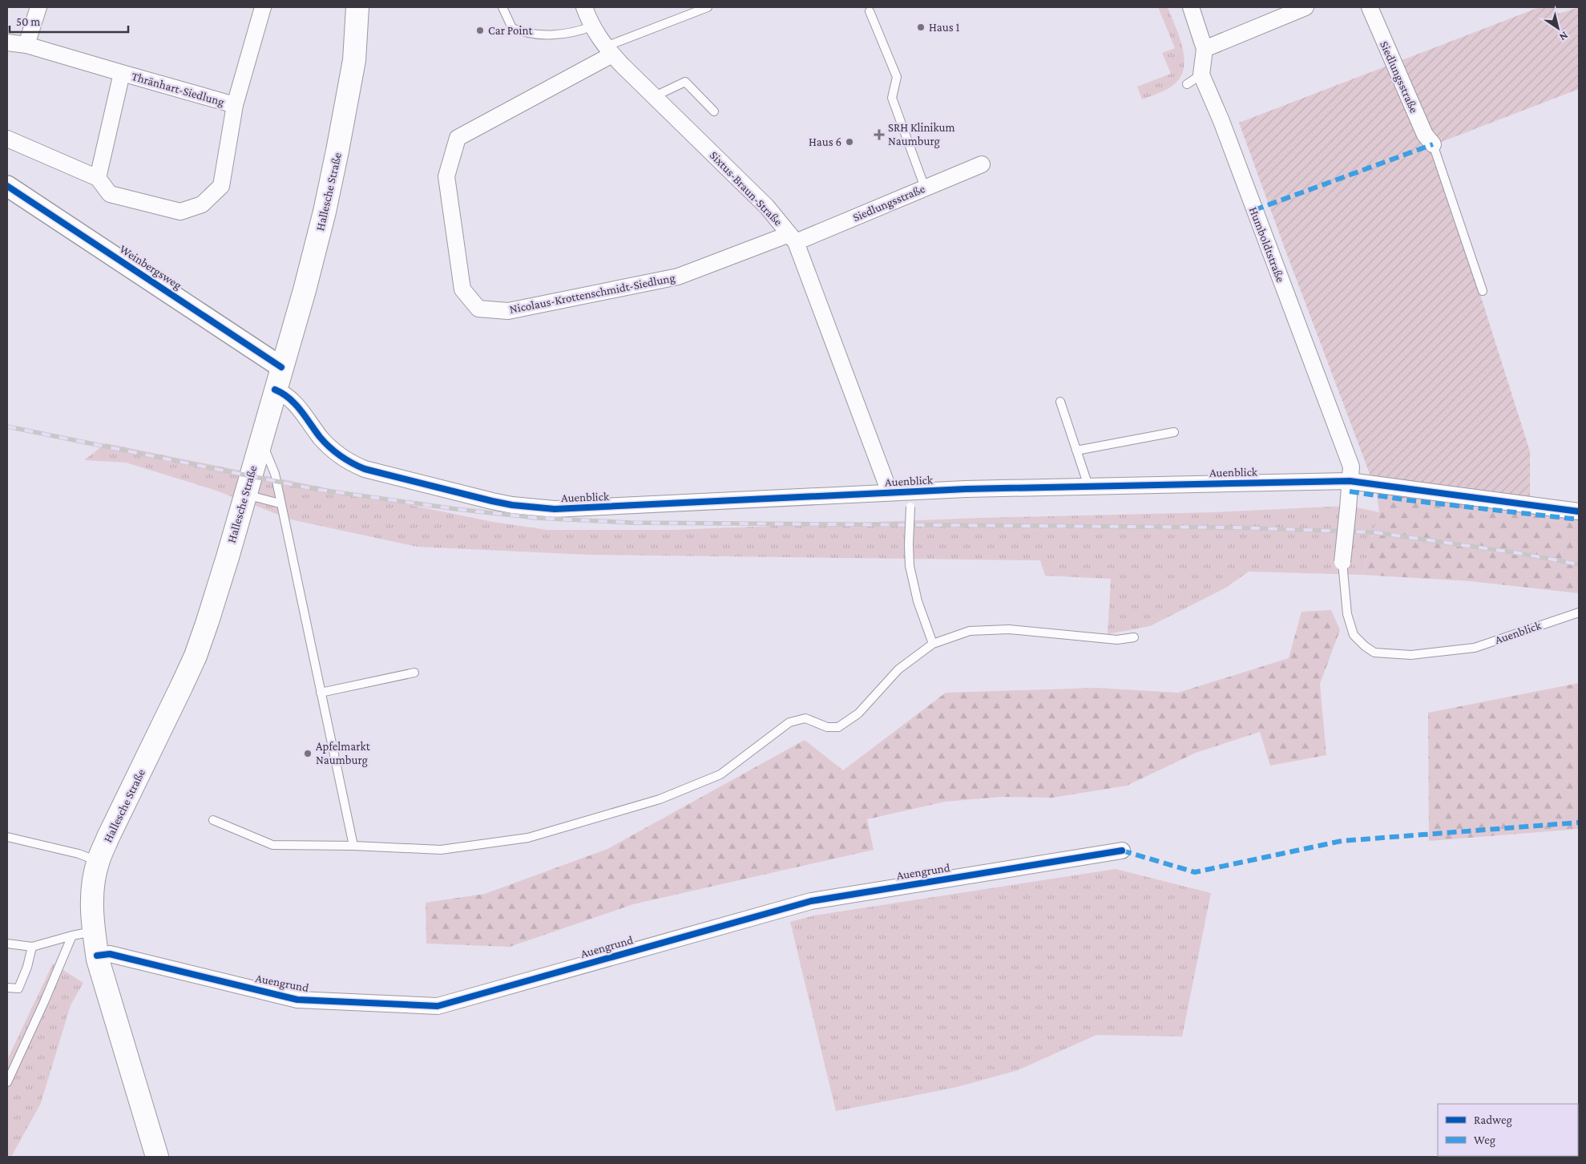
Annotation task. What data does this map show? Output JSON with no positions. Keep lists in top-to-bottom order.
{
  "streets": {
    "main road": ["Hallesche Straße"],
    "street": [
      "Siedlungsstraße",
      "Thränhart-Siedlung",
      "Sixtus-Braun-Straße",
      "Humboldtstraße",
      "Weinbergsweg",
      "Nicolaus-Krottenschmidt-Siedlung",
      "Auenblick",
      "Auengrund"
    ]
  },
  "crossings": [
    ["Siedlungsstraße", "Sixtus-Braun-Straße"],
    ["Siedlungsstraße", "Nicolaus-Krottenschmidt-Siedlung"],
    ["Sixtus-Braun-Straße", "Nicolaus-Krottenschmidt-Siedlung"],
    ["Sixtus-Braun-Straße", "Auenblick"],
    ["Hallesche Straße", "Weinbergsweg"],
    ["Hallesche Straße", "Auenblick"],
    ["Hallesche Straße", "Auengrund"],
    ["Humboldtstraße", "Auenblick"]
  ],
  "places": {
    "other": [
      "Haus 1",
      "Car Point",
      "Haus 6",
      "Apfelmarkt Naumburg"
    ],
    "health": ["SRH Klinikum Naumburg"]
  },
  "legend": ["Radweg", "Weg"],
  "scale_bar": "50 m",
  "north": "bottom right"
}
